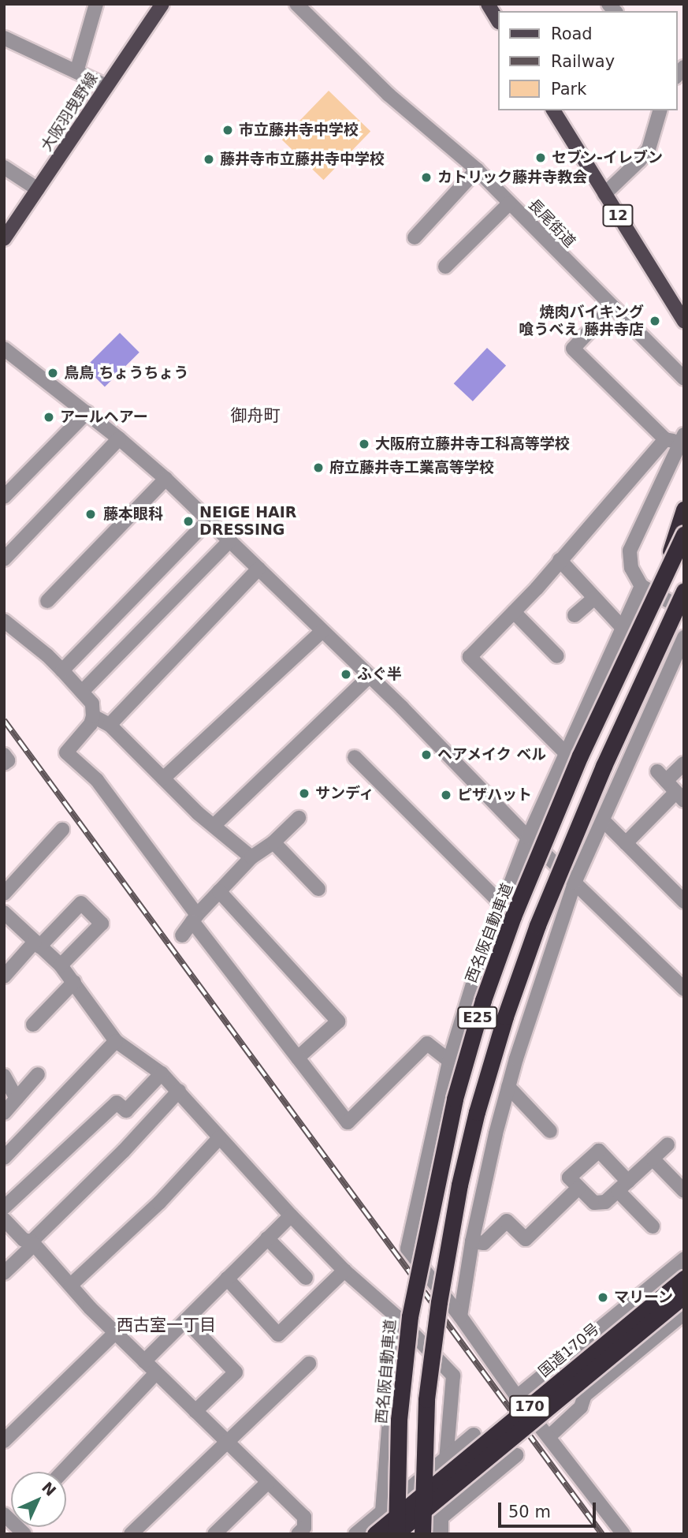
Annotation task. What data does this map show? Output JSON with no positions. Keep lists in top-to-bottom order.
{
  "streets": {
    "highway": [
      "西名阪自動車道",
      "E25",
      "国道170号",
      "170"
    ],
    "main road": ["大阪羽曳野線", "12"],
    "street": ["長尾街道"]
  },
  "crossings": [
    ["西名阪自動車道", "国道170号"]
  ],
  "districts": ["御舟町", "西古室一丁目"],
  "places": [
    "市立藤井寺中学校",
    "セブン-イレブン",
    "藤井寺市立藤井寺中学校",
    "カトリック藤井寺教会",
    "焼肉バイキング 喰うべえ 藤井寺店",
    "鳥鳥 ちょうちょう",
    "アールヘアー",
    "大阪府立藤井寺工科高等学校",
    "府立藤井寺工業高等学校",
    "藤本眼科",
    "NEIGE HAIR DRESSING",
    "ふぐ半",
    "ヘアメイク ベル",
    "サンディ",
    "ピザハット",
    "マリーン"
  ],
  "legend": ["Road", "Railway", "Park"],
  "scale_bar": "50 m",
  "north": "top right"
}
